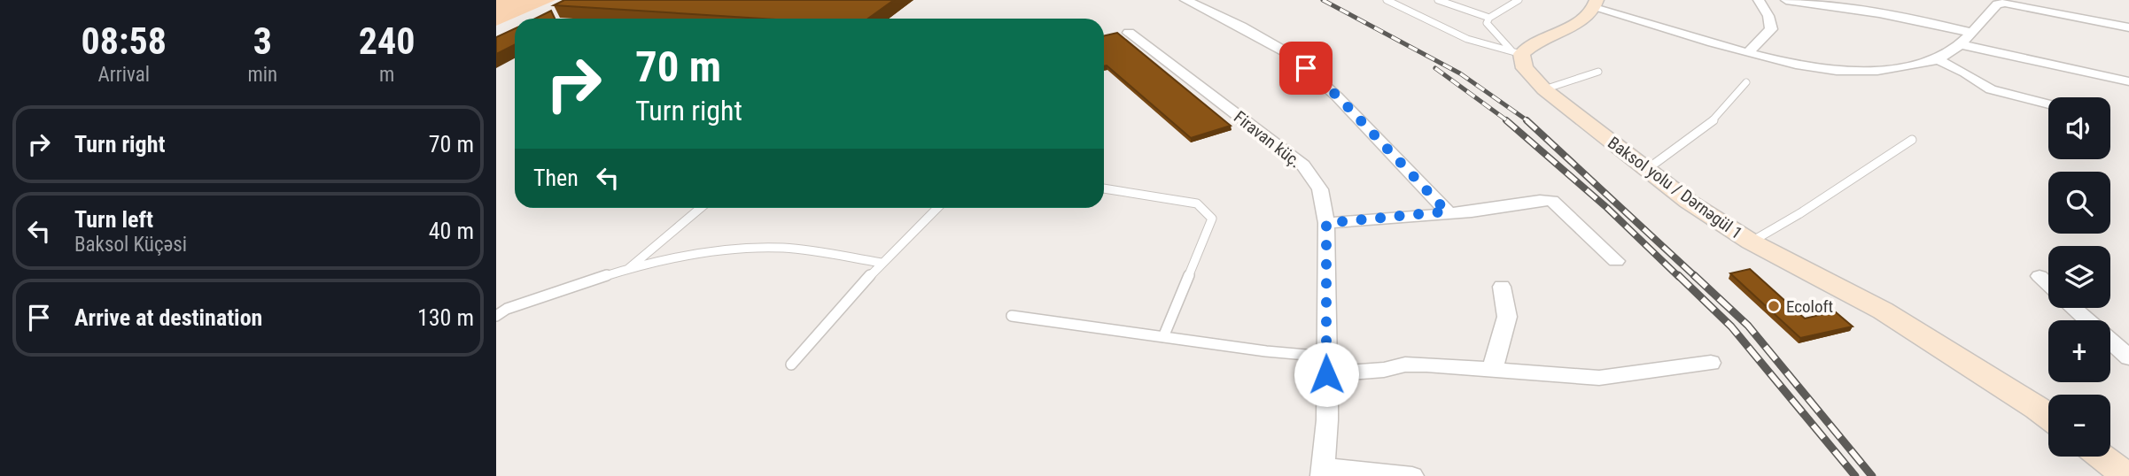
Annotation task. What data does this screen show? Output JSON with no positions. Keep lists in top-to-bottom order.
{
  "streets": {
    "main road": ["Baksol yolu / Dərnəgül 1"],
    "street": ["Firavan küç."]
  },
  "places": ["Ecoloft"],
  "page": {
    "eta": [
      "08:58",
      "Arrival",
      "3",
      "min",
      "240",
      "m"
    ],
    "turn": ["70 m", "Turn right"],
    "map_buttons": ["+", "−"],
    "list": [
      {
        "name": "Turn right",
        "value": "70 m"
      },
      {
        "name": "Turn left",
        "note": "Baksol Küçəsi",
        "value": "40 m"
      },
      {
        "name": "Arrive at destination",
        "value": "130 m"
      }
    ],
    "then": "Then"
  }
}
